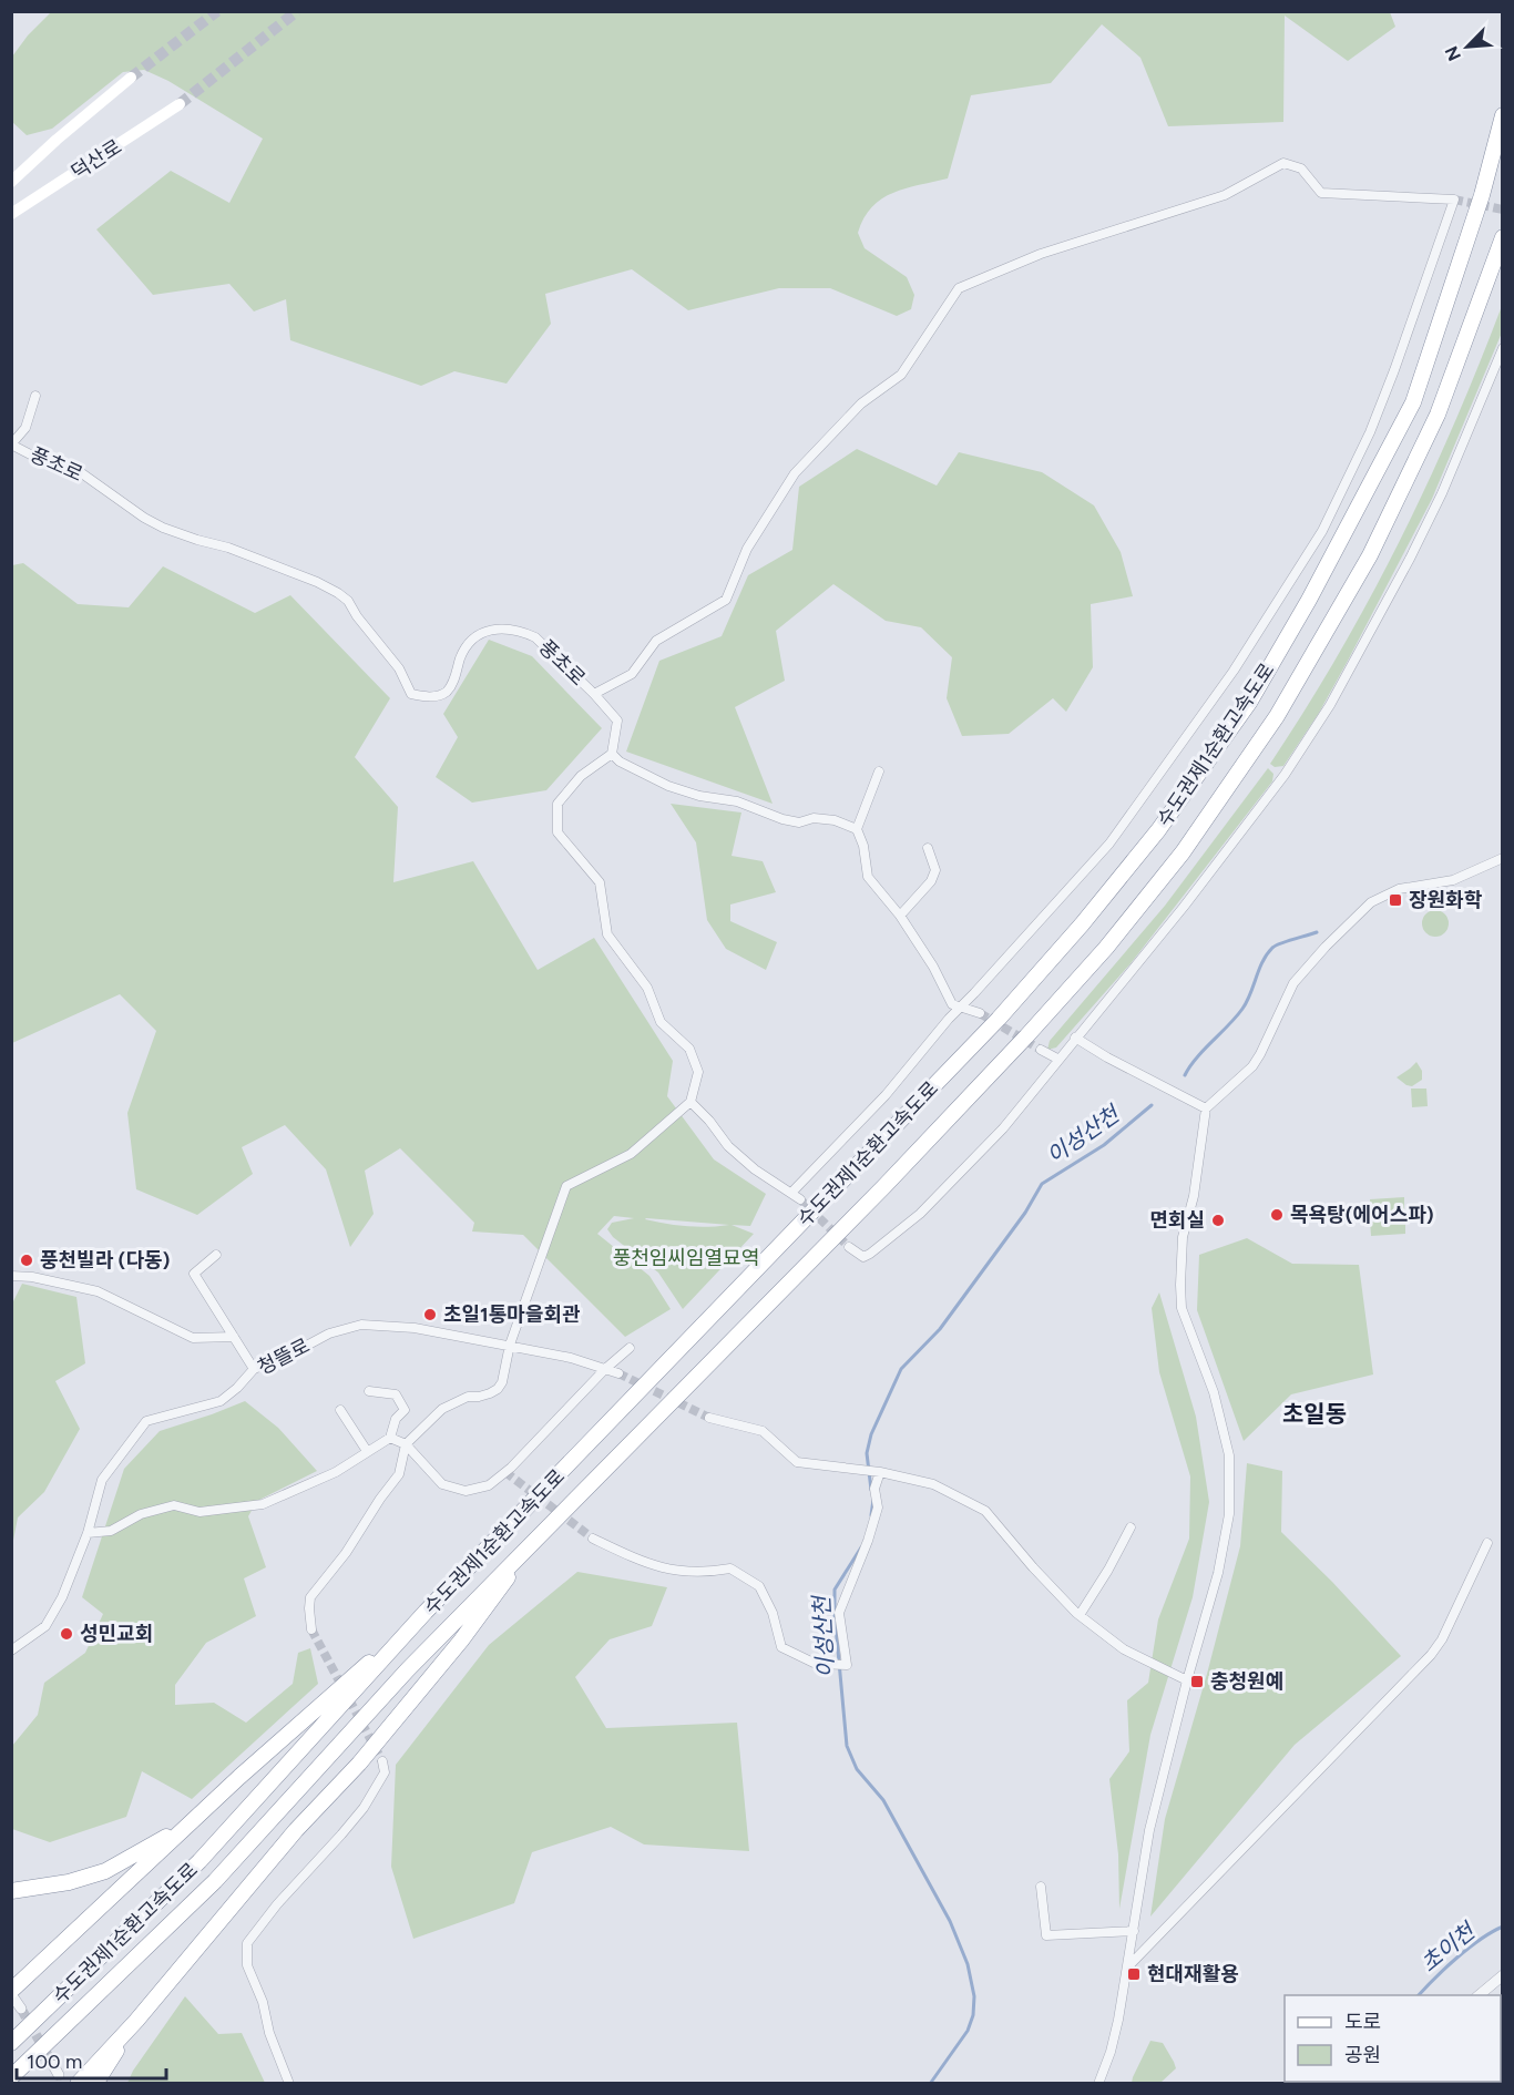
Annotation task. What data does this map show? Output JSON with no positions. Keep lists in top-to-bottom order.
{
  "streets": {
    "highway": ["수도권제1순환고속도로"],
    "main road": ["덕산로"],
    "street": ["풍초로", "청뜰로"]
  },
  "districts": ["초일동"],
  "water": ["이성산천", "초이천"],
  "parks": ["풍천임씨임열묘역"],
  "places": {
    "transit": ["장원화학", "충청원예", "현대재활용"],
    "other": [
      "목욕탕(에어스파)",
      "면회실",
      "풍천빌라 (다동)",
      "초일1통마을회관",
      "성민교회"
    ]
  },
  "legend": ["도로", "공원"],
  "scale_bar": "100 m",
  "north": "bottom left"
}
